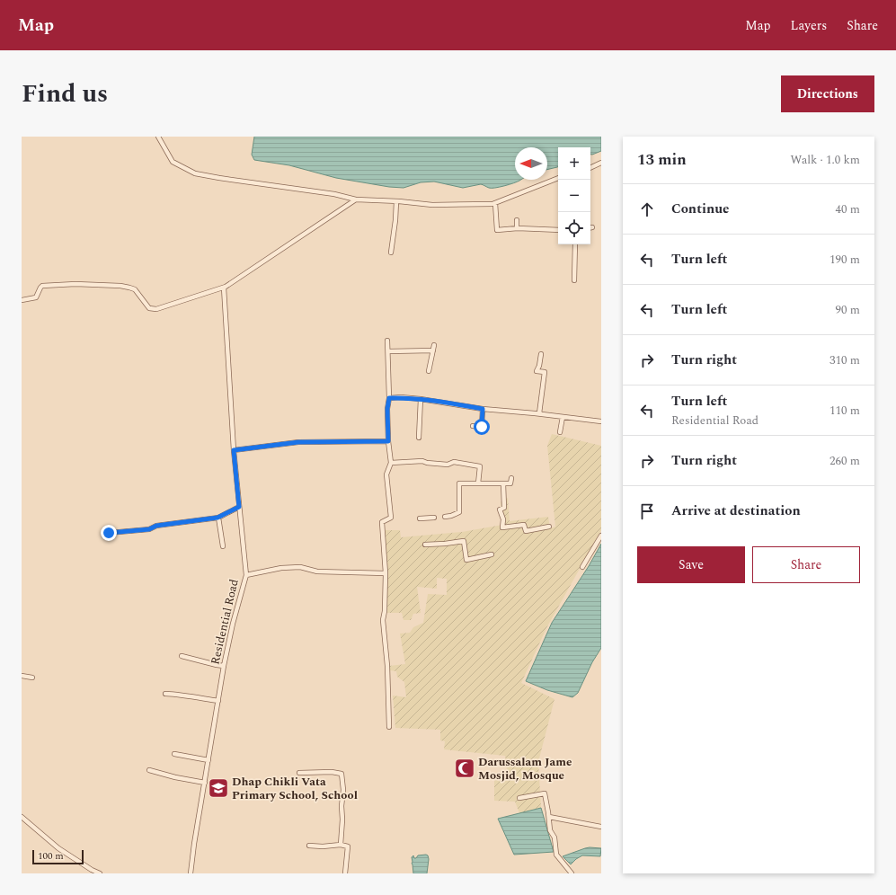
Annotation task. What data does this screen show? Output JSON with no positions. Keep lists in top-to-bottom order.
{
  "streets": {
    "street": ["Residential Road"]
  },
  "places": {
    "mosque": ["Darussalam Jame Mosjid, Mosque"],
    "school or university": ["Dhap Chikli Vata Primary School, School"]
  },
  "scale_bar": "100 m",
  "north": "left",
  "page": {
    "header": "Map",
    "nav": ["Map", "Layers", "Share"],
    "title": "Find us",
    "buttons": [
      "Directions",
      ["Save", "Share"]
    ],
    "heading": ["13 min", "Walk · 1.0 km"],
    "map_buttons": ["+", "−"],
    "list": [
      ["Continue", "40 m"],
      ["Turn left", "190 m"],
      ["Turn left", "90 m"],
      ["Turn right", "310 m"],
      ["Turn left", "Residential Road", "110 m"],
      ["Turn right", "260 m"],
      "Arrive at destination"
    ],
    "scale": "100 m"
  }
}
